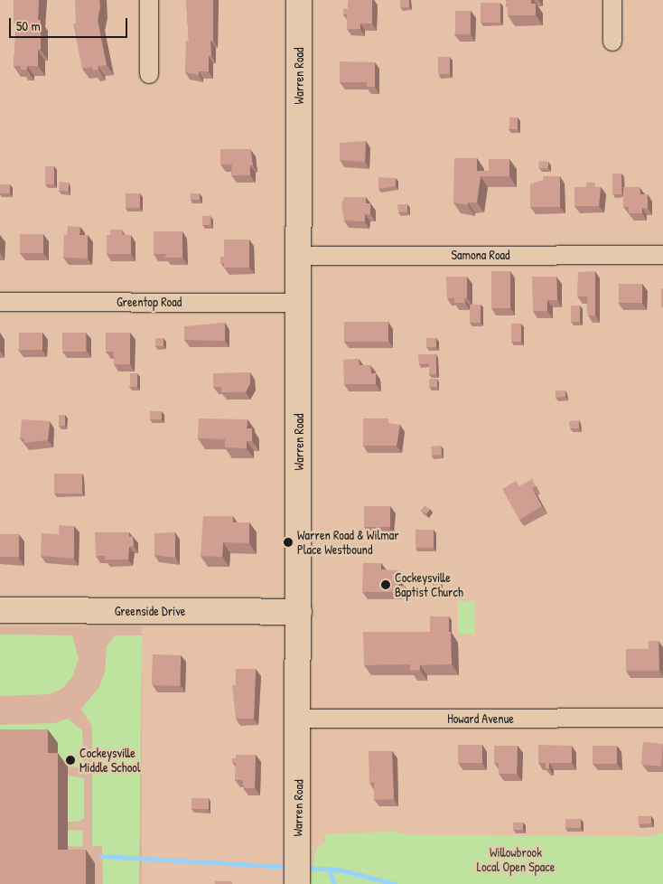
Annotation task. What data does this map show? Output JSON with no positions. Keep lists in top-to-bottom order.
{
  "streets": {
    "street": [
      "Warren Road",
      "Samona Road",
      "Greentop Road",
      "Greenside Drive",
      "Howard Avenue"
    ]
  },
  "crossings": [
    ["Warren Road", "Samona Road"],
    ["Warren Road", "Greentop Road"],
    ["Warren Road", "Greenside Drive"],
    ["Warren Road", "Howard Avenue"]
  ],
  "parks": ["Willowbrook Local Open Space"],
  "places": ["Warren Road & Wilmar Place Westbound", "Cockeysville Baptist Church", "Cockeysville Middle School"],
  "scale_bar": "50 m"
}
